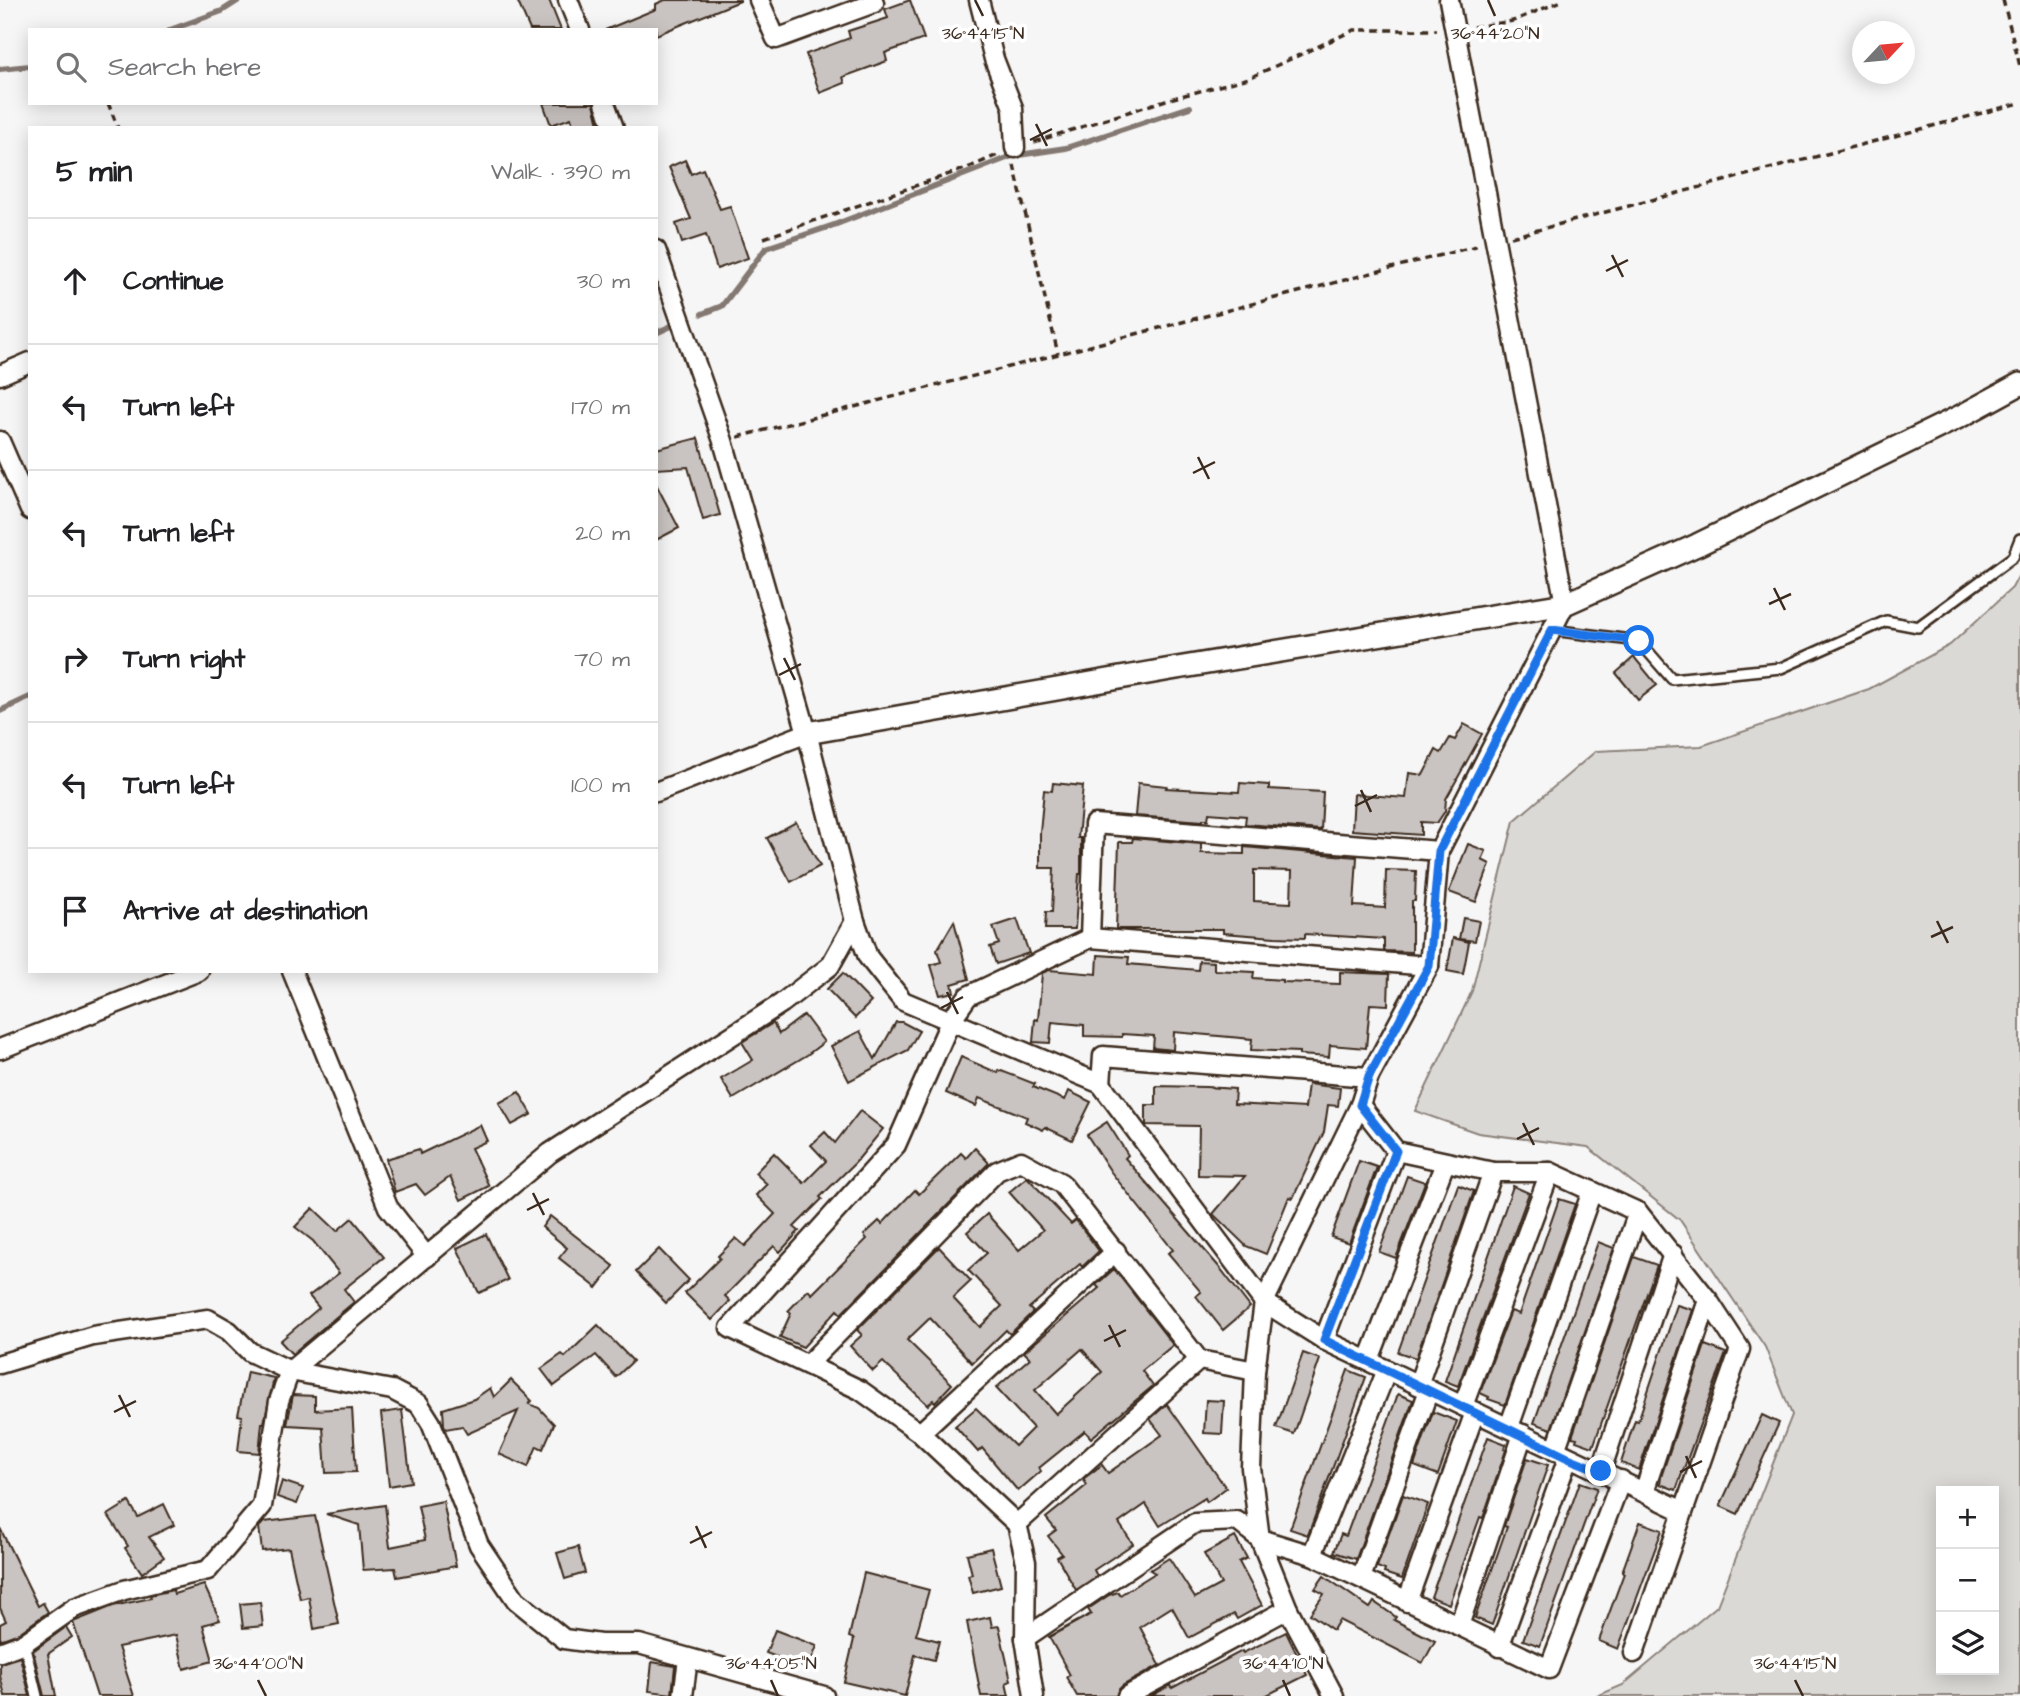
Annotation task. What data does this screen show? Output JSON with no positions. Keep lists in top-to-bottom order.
{
  "north": "top right",
  "page": {
    "search": "Search here",
    "heading": ["5 min", "Walk · 390 m"],
    "list": [
      ["Continue", "30 m"],
      ["Turn left", "170 m"],
      ["Turn left", "20 m"],
      ["Turn right", "70 m"],
      ["Turn left", "100 m"],
      "Arrive at destination"
    ],
    "map_buttons": ["+", "−"]
  },
  "coordinates": [
    "36°44'20\"N",
    "36°44'15\"N",
    "36°44'00\"N",
    "36°44'05\"N",
    "36°44'10\"N"
  ]
}
